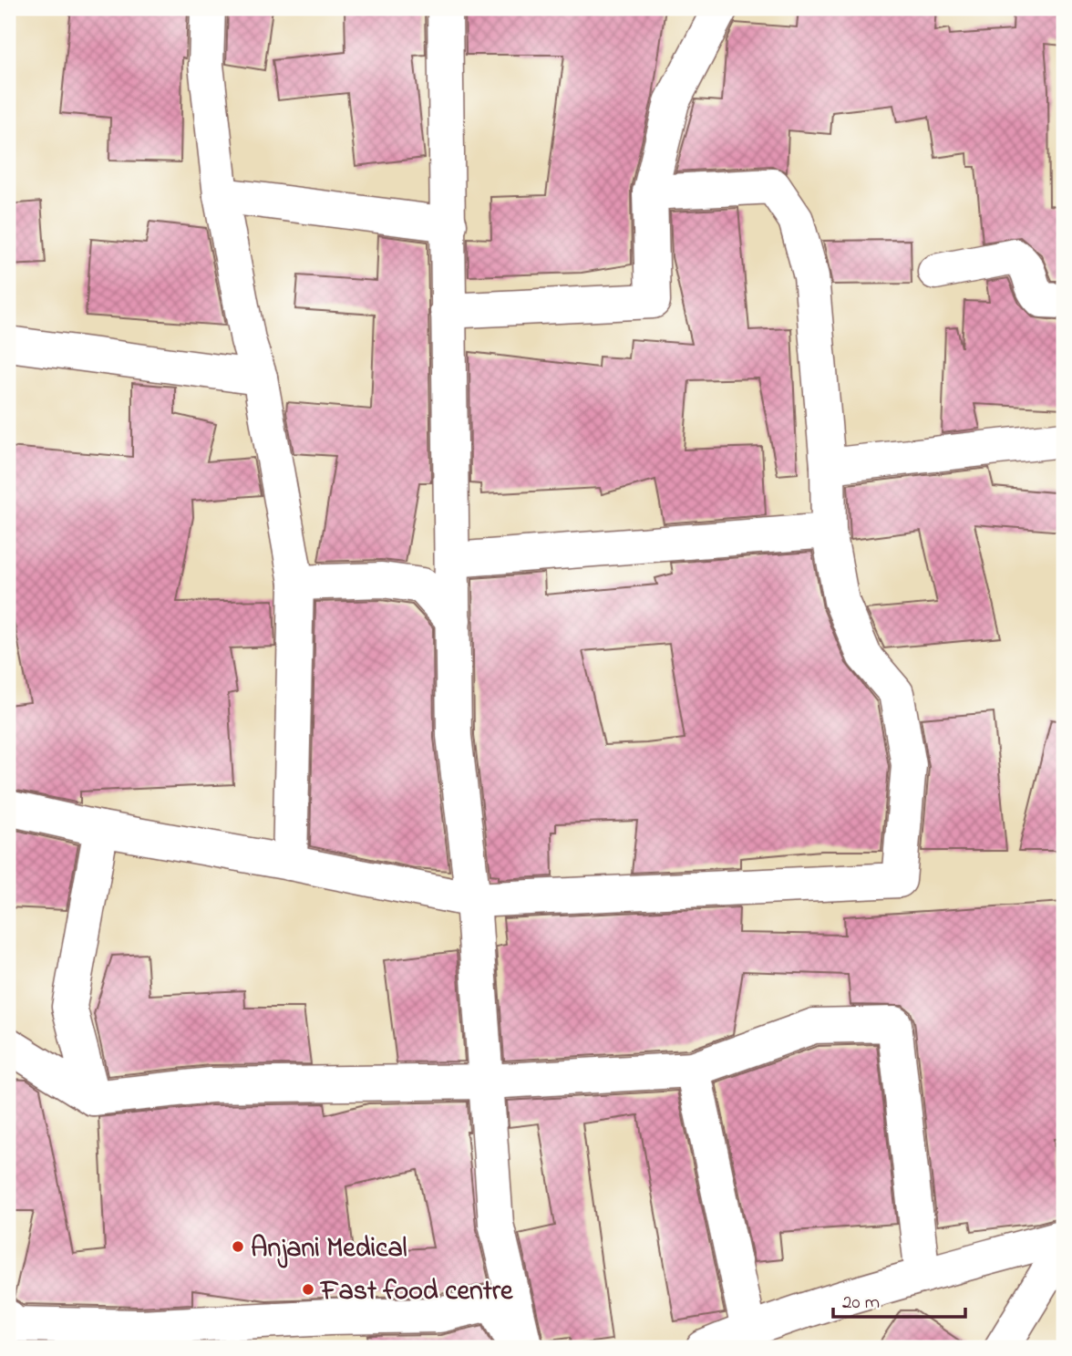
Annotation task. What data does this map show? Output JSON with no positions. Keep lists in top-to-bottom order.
{
  "places": ["Anjani Medical", "Fast food centre"],
  "scale_bar": "20 m"
}
